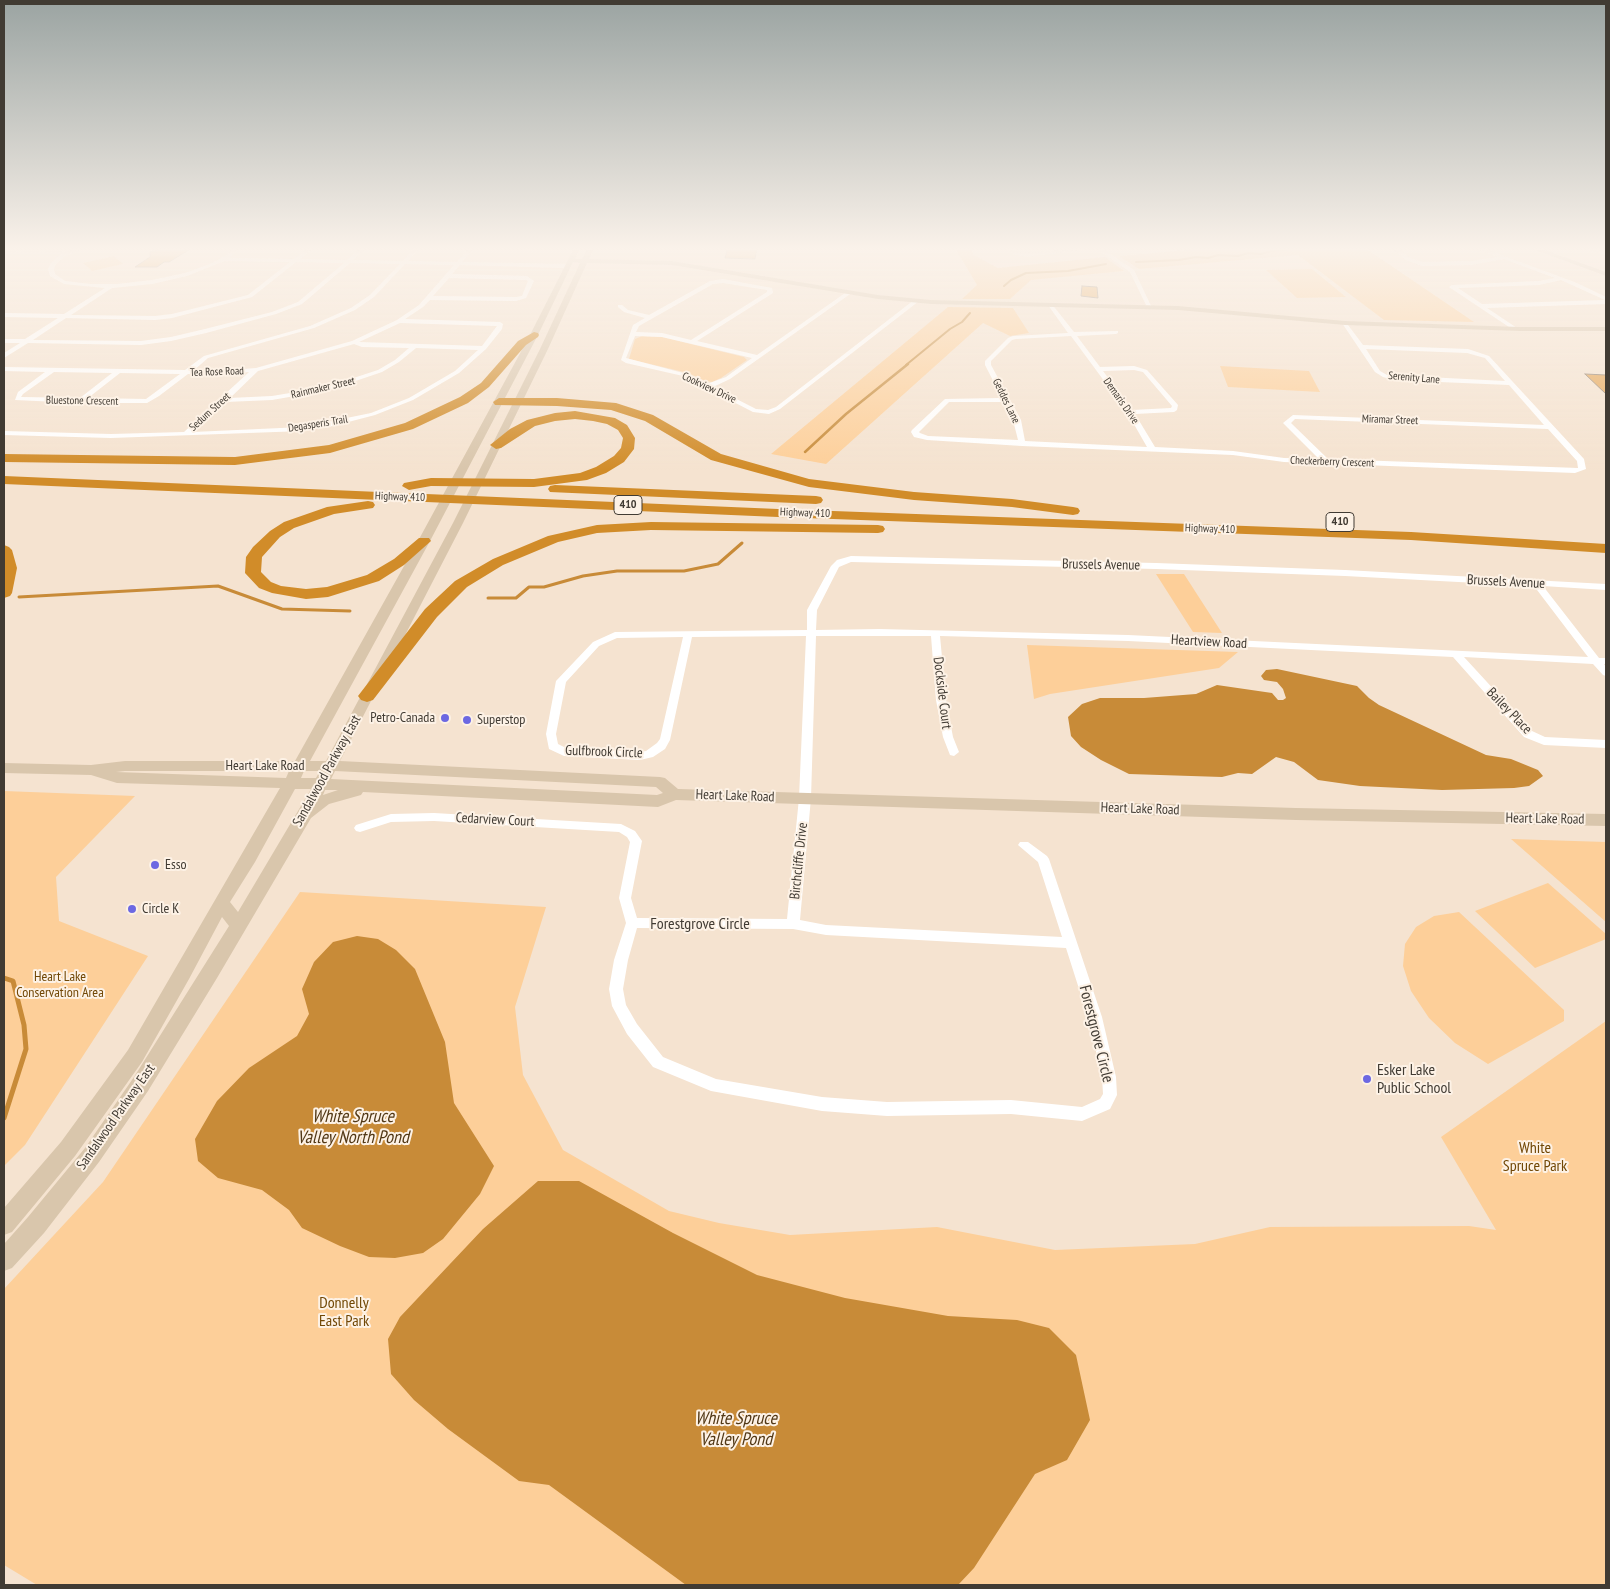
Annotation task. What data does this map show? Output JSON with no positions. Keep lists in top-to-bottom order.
{
  "streets": {
    "highway": ["Highway 410", "410"],
    "street": [
      "Tea Rose Road",
      "Serenity Lane",
      "Rainmaker Street",
      "Cookview Drive",
      "Bluestone Crescent",
      "Geddes Lane",
      "Demaris Drive",
      "Sedum Street",
      "Miramar Street",
      "Degasperis Trail",
      "Checkerberry Crescent",
      "Brussels Avenue",
      "Heartview Road",
      "Dockside Court",
      "Bailey Place",
      "Gulfbrook Circle",
      "Heart Lake Road",
      "Sandalwood Parkway East",
      "Cedarview Court",
      "Birchcliffe Drive",
      "Forestgrove Circle"
    ]
  },
  "crossings": [
    ["Tea Rose Road", "Bluestone Crescent"],
    ["Tea Rose Road", "Sedum Street"],
    ["Serenity Lane", "Checkerberry Crescent"],
    ["Rainmaker Street", "Sedum Street"],
    ["Geddes Lane", "Demaris Drive"],
    ["Geddes Lane", "Checkerberry Crescent"],
    ["Demaris Drive", "Checkerberry Crescent"],
    ["Sedum Street", "Degasperis Trail"],
    ["Miramar Street", "Checkerberry Crescent"],
    ["Brussels Avenue", "Heartview Road"],
    ["Brussels Avenue", "Gulfbrook Circle"],
    ["Brussels Avenue", "Heart Lake Road"],
    ["Brussels Avenue", "Birchcliffe Drive"],
    ["Heartview Road", "Dockside Court"],
    ["Heartview Road", "Bailey Place"],
    ["Heartview Road", "Gulfbrook Circle"],
    ["Heart Lake Road", "Sandalwood Parkway East"],
    ["Heart Lake Road", "Birchcliffe Drive"],
    ["Cedarview Court", "Forestgrove Circle"],
    ["Birchcliffe Drive", "Forestgrove Circle"]
  ],
  "water": ["White Spruce Valley North Pond", "White Spruce Valley Pond"],
  "parks": ["Heart Lake Conservation Area", "White Spruce Park", "Donnelly East Park"],
  "places": [
    "Petro-Canada",
    "Superstop",
    "Esso",
    "Circle K",
    "Esker Lake Public School"
  ]
}
